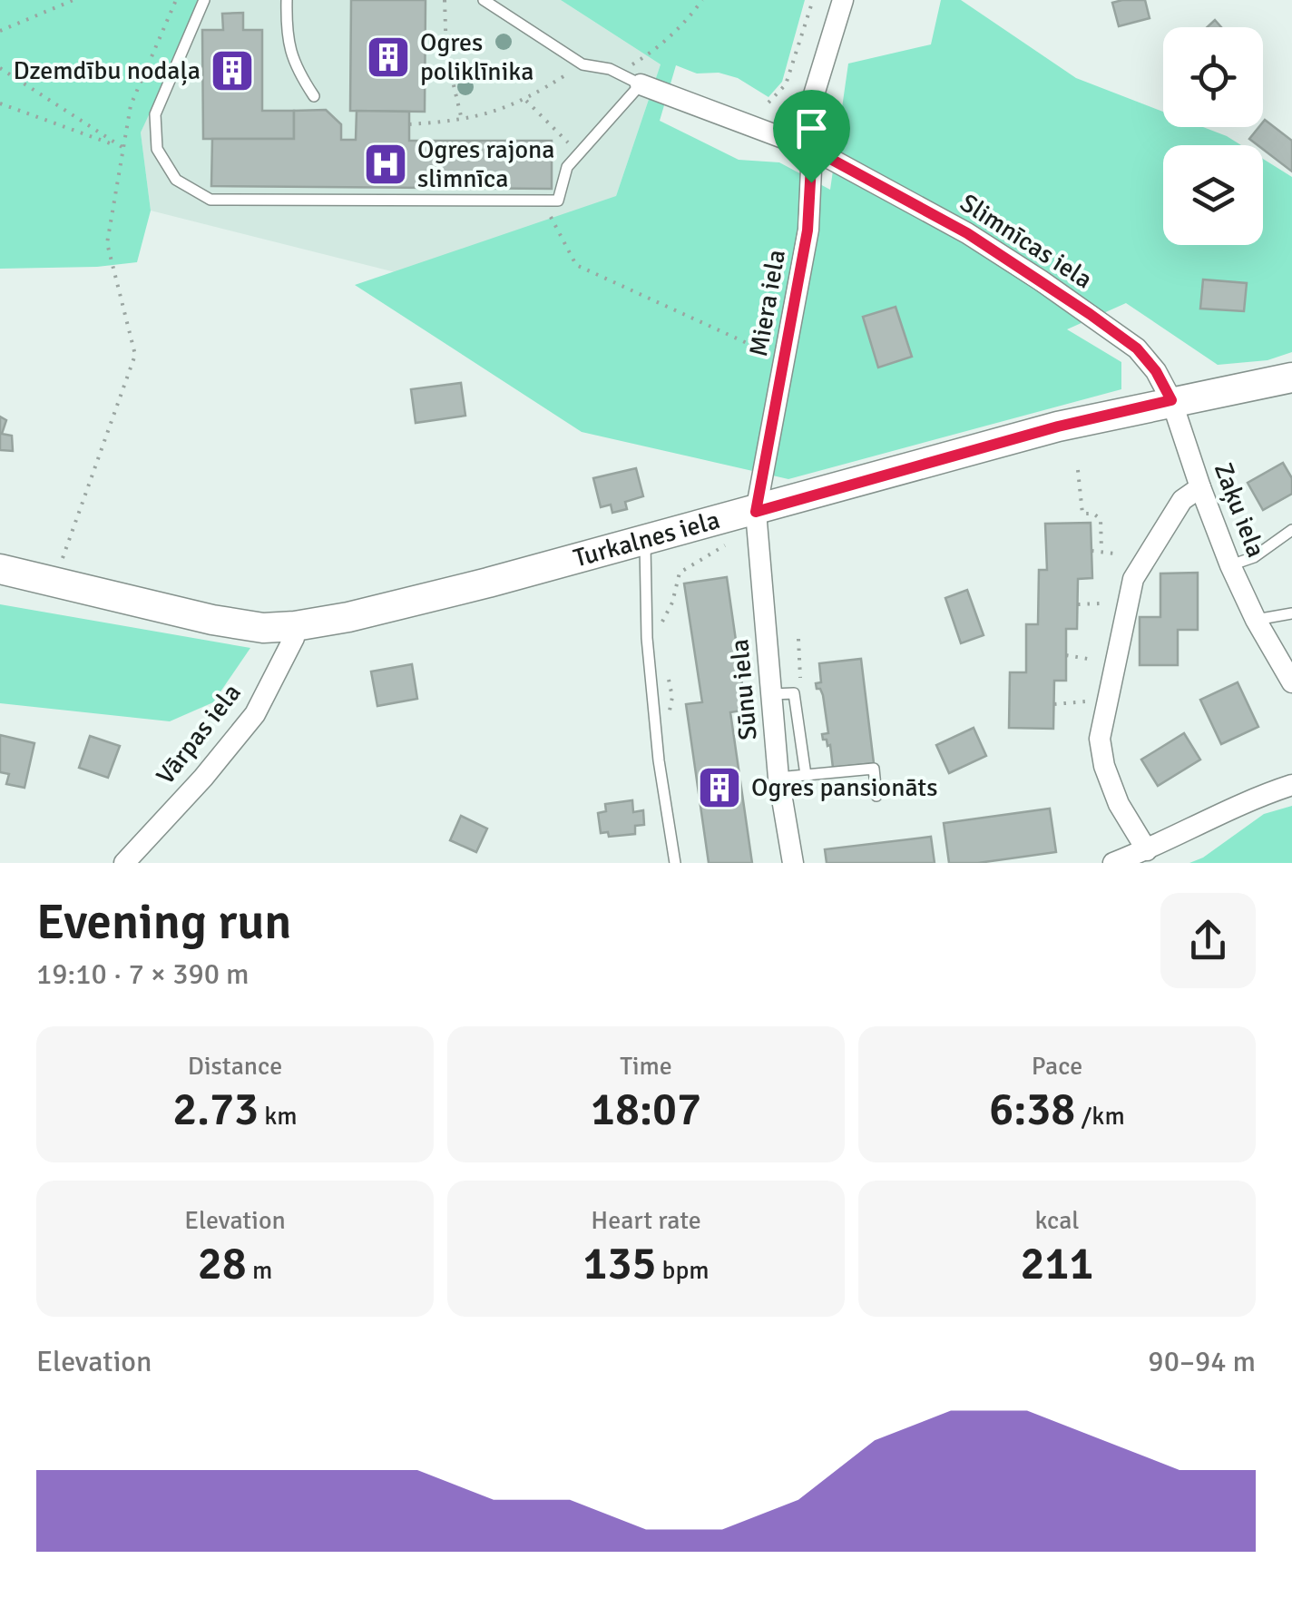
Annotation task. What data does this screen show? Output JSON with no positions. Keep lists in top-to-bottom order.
{
  "streets": {
    "main road": ["Turkalnes iela"],
    "street": [
      "Slimnīcas iela",
      "Miera iela",
      "Zaķu iela",
      "Sūnu iela",
      "Vārpas iela"
    ]
  },
  "crossings": [
    ["Slimnīcas iela", "Miera iela"],
    ["Slimnīcas iela", "Zaķu iela"],
    ["Slimnīcas iela", "Turkalnes iela"],
    ["Miera iela", "Turkalnes iela"],
    ["Miera iela", "Sūnu iela"],
    ["Zaķu iela", "Turkalnes iela"],
    ["Turkalnes iela", "Sūnu iela"],
    ["Turkalnes iela", "Vārpas iela"]
  ],
  "places": {
    "building": ["Ogres poliklīnika", "Dzemdību nodaļa", "Ogres pansionāts"],
    "hospital": ["Ogres rajona slimnīca"]
  },
  "page": {
    "heading": ["Evening run", "19:10 · 7 × 390 m"],
    "stats": [
      ["Distance", "2.73 km"],
      ["Time", "18:07"],
      ["Pace", "6:38 /km"],
      ["Elevation", "28 m"],
      ["Heart rate", "135 bpm"],
      ["kcal", "211"]
    ],
    "chart": ["Elevation", "90–94 m"]
  }
}
